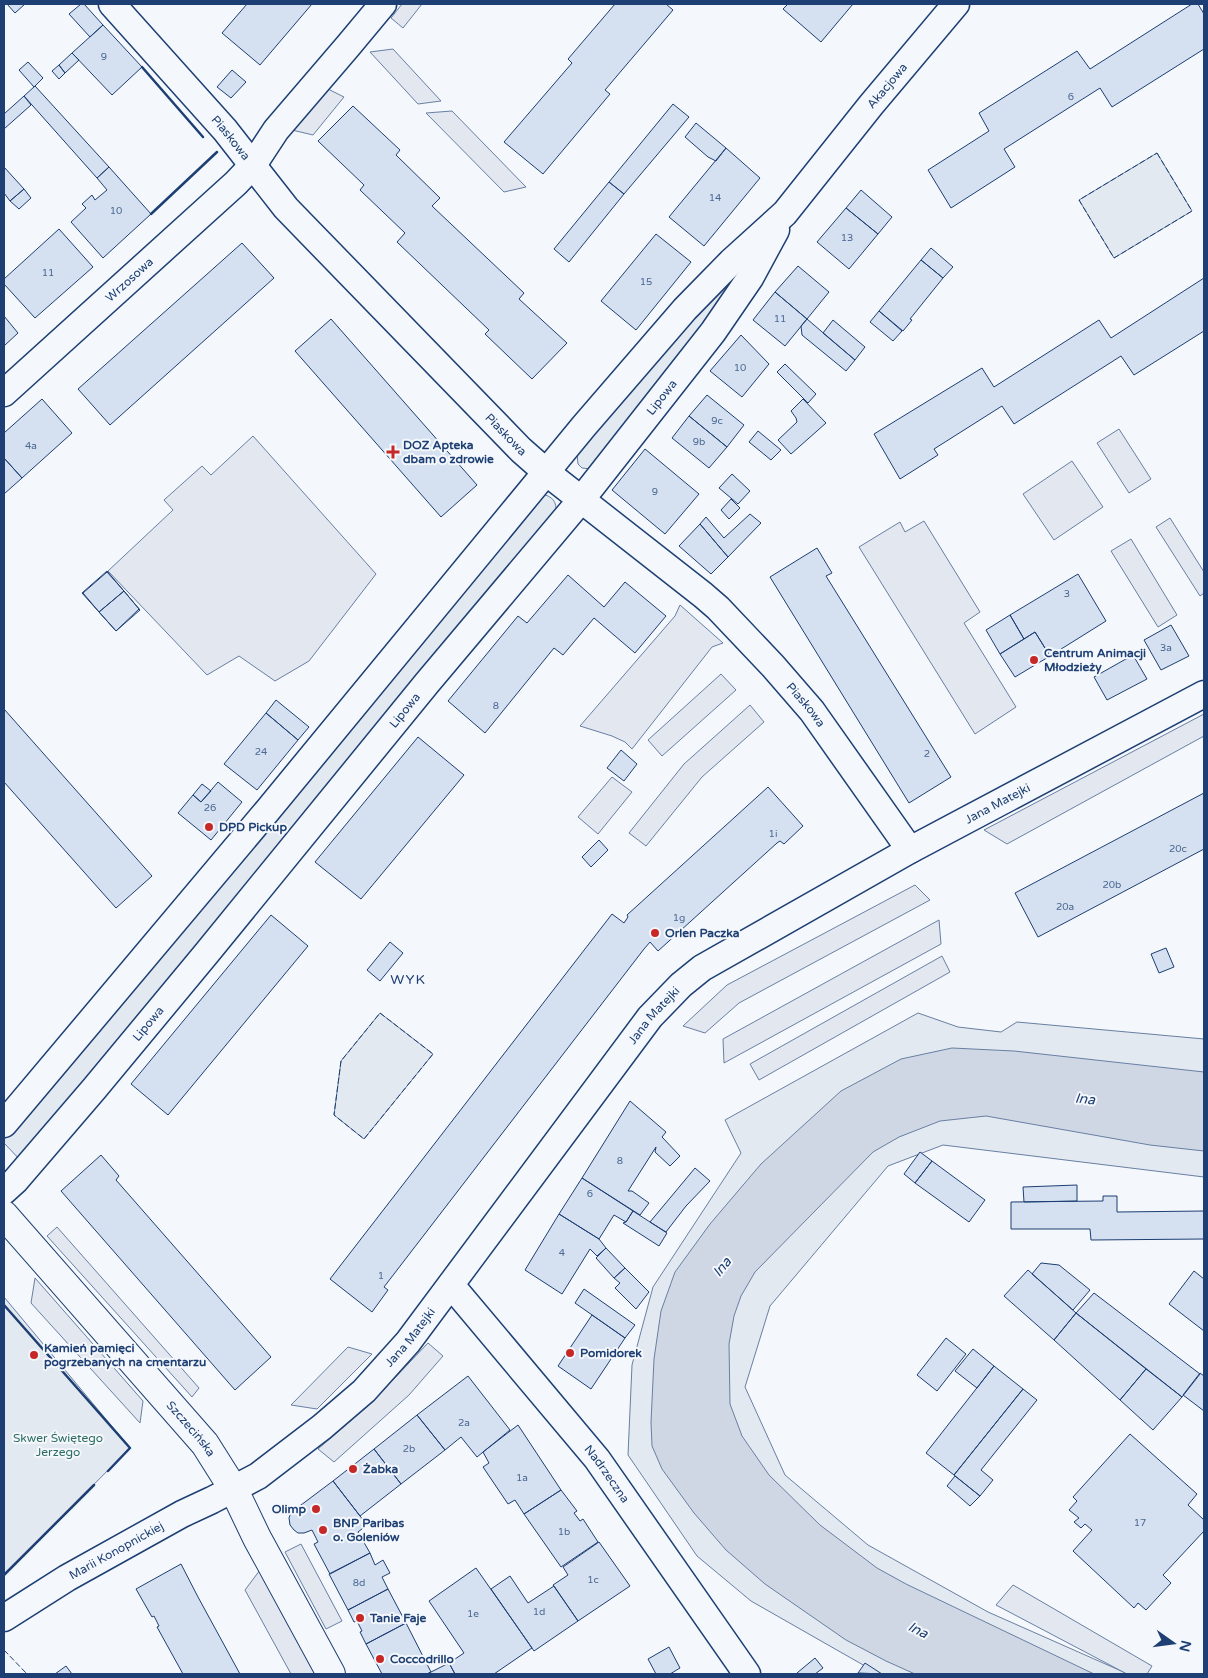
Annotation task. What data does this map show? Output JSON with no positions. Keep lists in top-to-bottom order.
{
  "streets": {
    "street": [
      "Akacjowa",
      "Piaskowa",
      "Wrzosowa",
      "Lipowa",
      "Jana Matejki",
      "Szczecińska",
      "Nadrzeczna",
      "Marii Konopnickiej"
    ]
  },
  "crossings": [
    ["Akacjowa", "Lipowa"],
    ["Piaskowa", "Wrzosowa"],
    ["Piaskowa", "Lipowa"],
    ["Piaskowa", "Jana Matejki"],
    ["Jana Matejki", "Szczecińska"],
    ["Jana Matejki", "Nadrzeczna"],
    ["Jana Matejki", "Marii Konopnickiej"],
    ["Szczecińska", "Marii Konopnickiej"]
  ],
  "districts": ["WYK"],
  "water": ["Ina"],
  "parks": ["Skwer Świętego Jerzego"],
  "places": {
    "health": ["DOZ Apteka dbam o zdrowie"],
    "other": [
      "Centrum Animacji Młodzieży",
      "DPD Pickup",
      "Orlen Paczka",
      "Pomidorek",
      "Kamień pamięci pogrzebanych na cmentarzu",
      "Żabka",
      "Olimp",
      "BNP Paribas o. Goleniów",
      "Tanie Faje",
      "Coccodrillo"
    ]
  },
  "house_numbers": [
    "9",
    "6",
    "14",
    "10",
    "13",
    "11",
    "15",
    "11",
    "10",
    "9c",
    "9b",
    "4a",
    "9",
    "3",
    "3a",
    "8",
    "24",
    "2",
    "26",
    "1i",
    "20c",
    "20b",
    "20a",
    "1g",
    "8",
    "6",
    "4",
    "1",
    "2a",
    "2b",
    "1a",
    "17",
    "1b",
    "1c",
    "8d",
    "1d",
    "1e"
  ],
  "north": "right"
}
